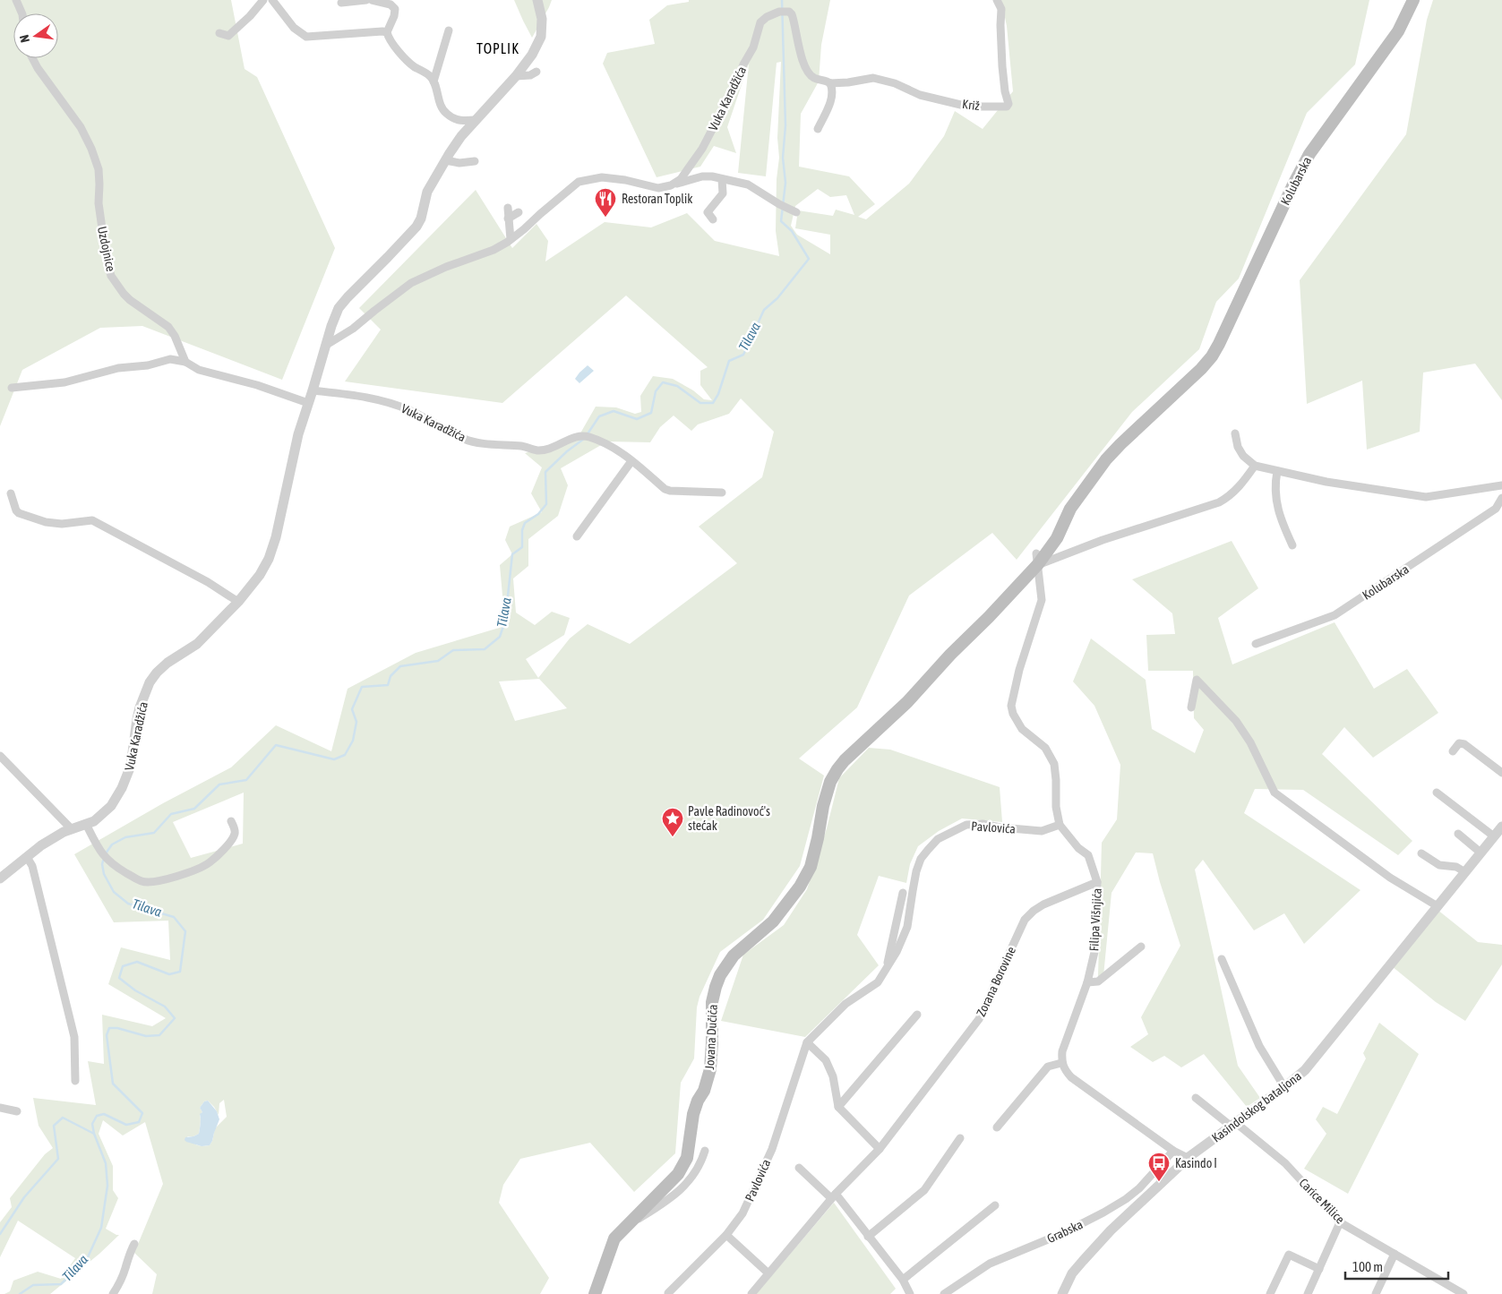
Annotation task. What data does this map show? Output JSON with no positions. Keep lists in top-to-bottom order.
{
  "streets": {
    "main road": ["Kolubarska", "Jovana Dučića"],
    "street": [
      "Vuka Karadžića",
      "Križ",
      "Uzdojnice",
      "Pavlovića",
      "Filipa Višnjića",
      "Zorana Borovine",
      "Kasindolskog bataljona",
      "Carice Milice",
      "Grabska"
    ]
  },
  "crossings": [
    ["Vuka Karadžića", "Križ"],
    ["Kolubarska", "Filipa Višnjića"],
    ["Kolubarska", "Jovana Dučića"],
    ["Pavlovića", "Filipa Višnjića"],
    ["Filipa Višnjića", "Zorana Borovine"],
    ["Filipa Višnjića", "Jovana Dučića"],
    ["Kasindolskog bataljona", "Carice Milice"]
  ],
  "districts": ["TOPLIK"],
  "water": ["Tilava"],
  "places": {
    "restaurant": ["Restoran Toplik"],
    "place": ["Pavle Radinovoć's stećak"],
    "bus stop": ["Kasindo I"]
  },
  "scale_bar": "100 m",
  "north": "left"
}
